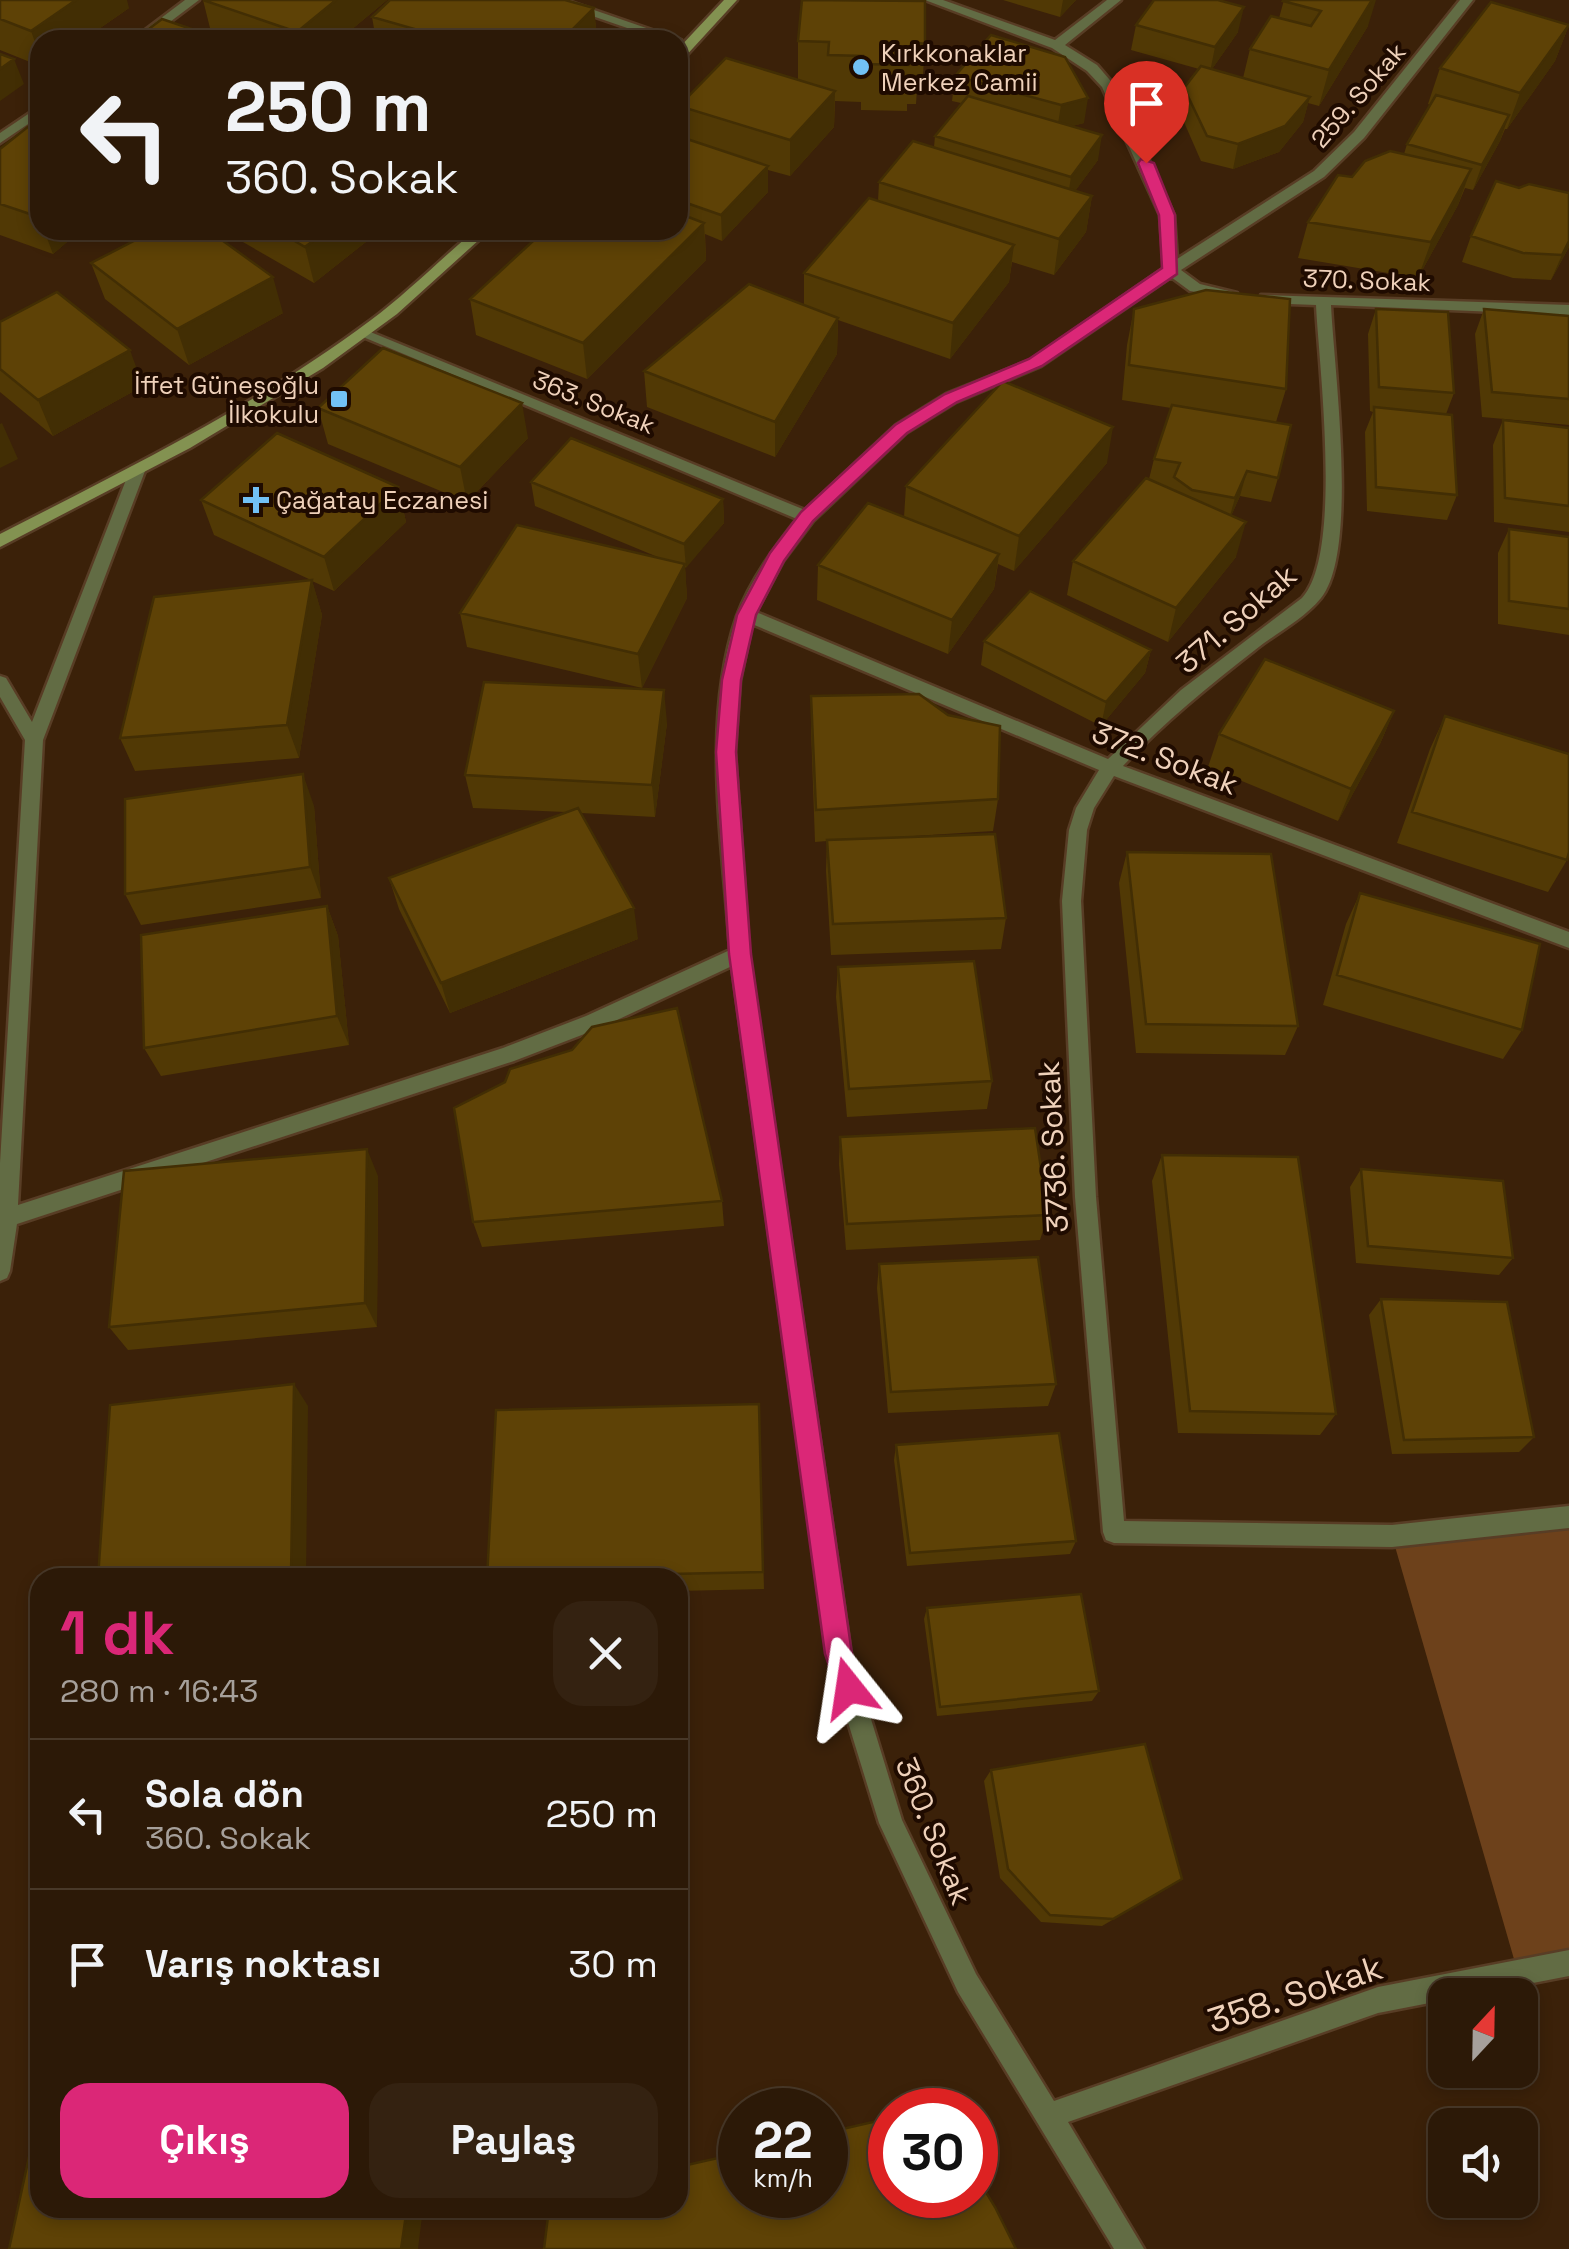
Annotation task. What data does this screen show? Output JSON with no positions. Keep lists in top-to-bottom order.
{
  "streets": {
    "street": [
      "259. Sokak",
      "370. Sokak",
      "363. Sokak",
      "371. Sokak",
      "372. Sokak",
      "3736. Sokak",
      "360. Sokak",
      "358. Sokak"
    ]
  },
  "crossings": [
    ["259. Sokak", "370. Sokak"],
    ["259. Sokak", "360. Sokak"],
    ["370. Sokak", "371. Sokak"],
    ["370. Sokak", "360. Sokak"],
    ["363. Sokak", "360. Sokak"],
    ["371. Sokak", "372. Sokak"],
    ["371. Sokak", "3736. Sokak"],
    ["372. Sokak", "3736. Sokak"],
    ["372. Sokak", "360. Sokak"],
    ["360. Sokak", "358. Sokak"]
  ],
  "places": {
    "other": ["Kırkkonaklar Merkez Camii"],
    "transit": ["İffet Güneşoğlu İlkokulu"],
    "health": ["Çağatay Eczanesi"]
  },
  "north": "top",
  "page": {
    "turn": ["250 m", "360. Sokak"],
    "heading": ["1 dk", "280 m · 16:43"],
    "list": [
      {
        "name": "Sola dön",
        "note": "360. Sokak",
        "value": "250 m"
      },
      {
        "name": "Varış noktası",
        "value": "30 m"
      }
    ],
    "buttons": ["Çıkış", "Paylaş"],
    "speed": "22 km/h",
    "limit": "30"
  }
}
